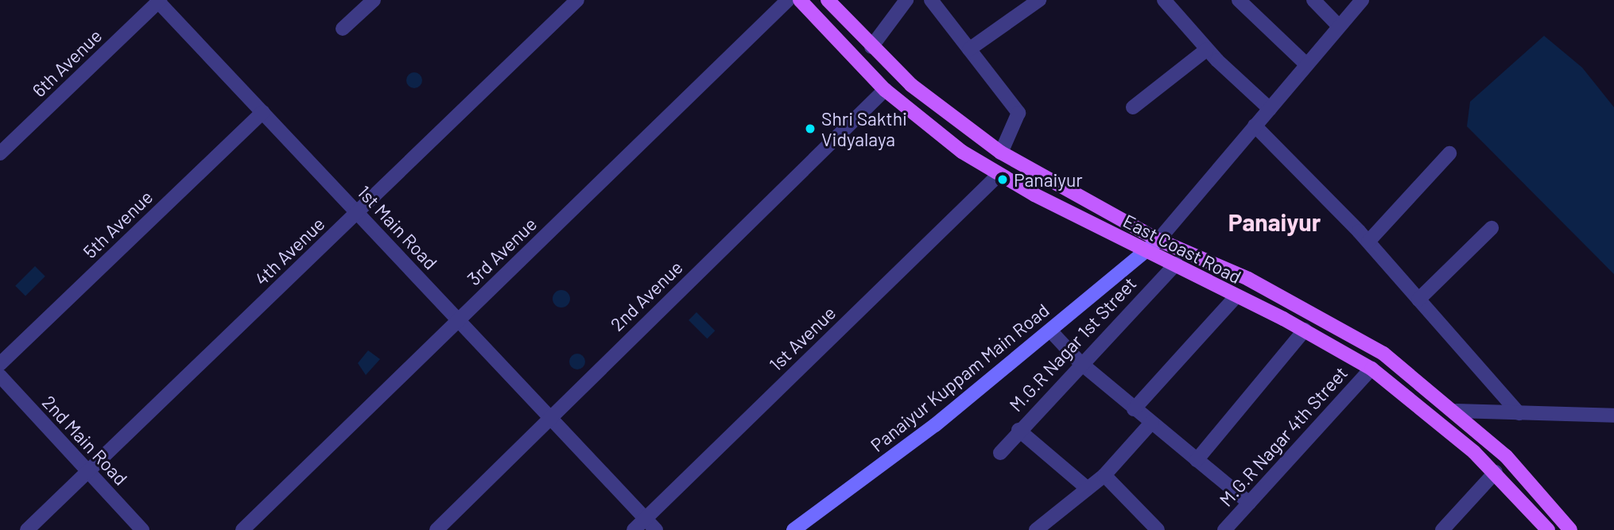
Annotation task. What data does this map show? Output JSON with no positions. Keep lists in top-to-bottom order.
{
  "streets": {
    "main road": ["East Coast Road"],
    "street": [
      "6th Avenue",
      "5th Avenue",
      "1st Main Road",
      "4th Avenue",
      "3rd Avenue",
      "2nd Avenue",
      "1st Avenue",
      "M.G.R Nagar 1st Street",
      "Panaiyur Kuppam Main Road",
      "M.G.R Nagar 4th Street",
      "2nd Main Road"
    ]
  },
  "crossings": [
    ["6th Avenue", "1st Main Road"],
    ["5th Avenue", "1st Main Road"],
    ["1st Main Road", "4th Avenue"],
    ["1st Main Road", "3rd Avenue"],
    ["1st Main Road", "2nd Avenue"],
    ["1st Main Road", "1st Avenue"],
    ["East Coast Road", "2nd Avenue"],
    ["East Coast Road", "1st Avenue"],
    ["East Coast Road", "M.G.R Nagar 1st Street"],
    ["East Coast Road", "Panaiyur Kuppam Main Road"],
    ["East Coast Road", "M.G.R Nagar 4th Street"],
    ["4th Avenue", "2nd Main Road"]
  ],
  "districts": ["Panaiyur"],
  "places": ["Shri Sakthi Vidyalaya", "Panaiyur"]
}
